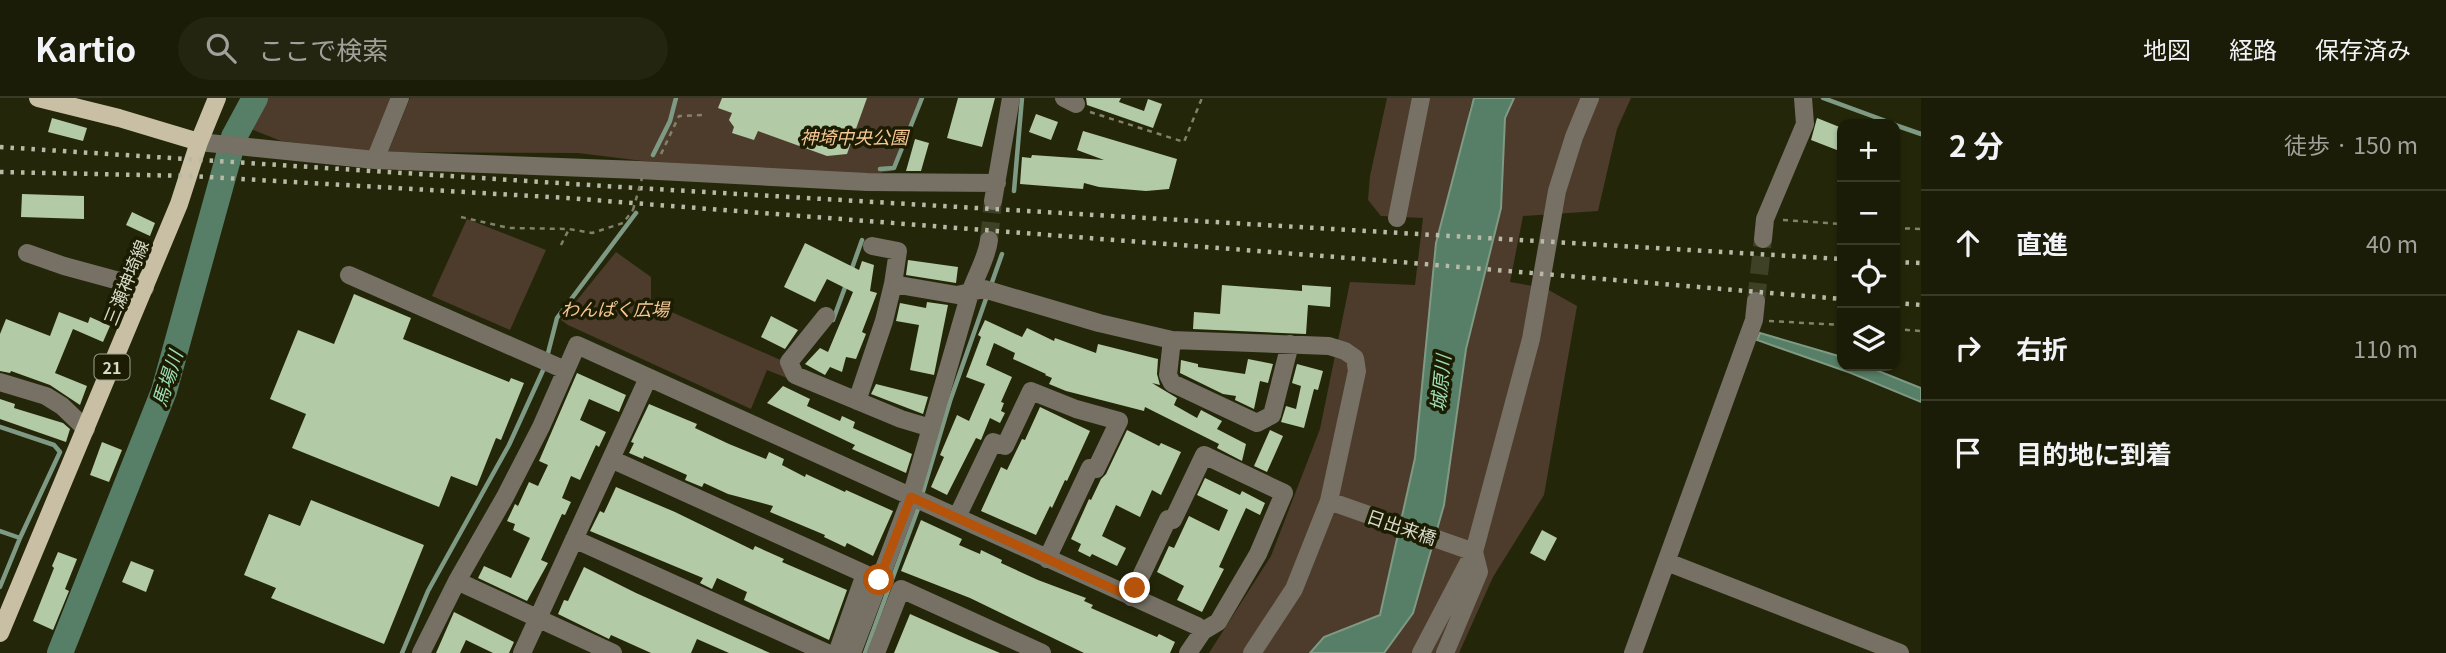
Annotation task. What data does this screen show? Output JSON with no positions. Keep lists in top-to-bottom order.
{
  "streets": {
    "main road": ["三瀬神埼線", "21"],
    "street": ["日出来橋"]
  },
  "water": ["馬場川", "城原川"],
  "parks": ["神埼中央公園", "わんぱく広場"],
  "page": {
    "header": "Kartio",
    "search": "ここで検索",
    "nav": ["地図", "経路", "保存済み"],
    "heading": ["2 分", "徒歩 · 150 m"],
    "map_buttons": ["+", "−"],
    "list": [
      ["直進", "40 m"],
      ["右折", "110 m"],
      "目的地に到着"
    ]
  }
}
